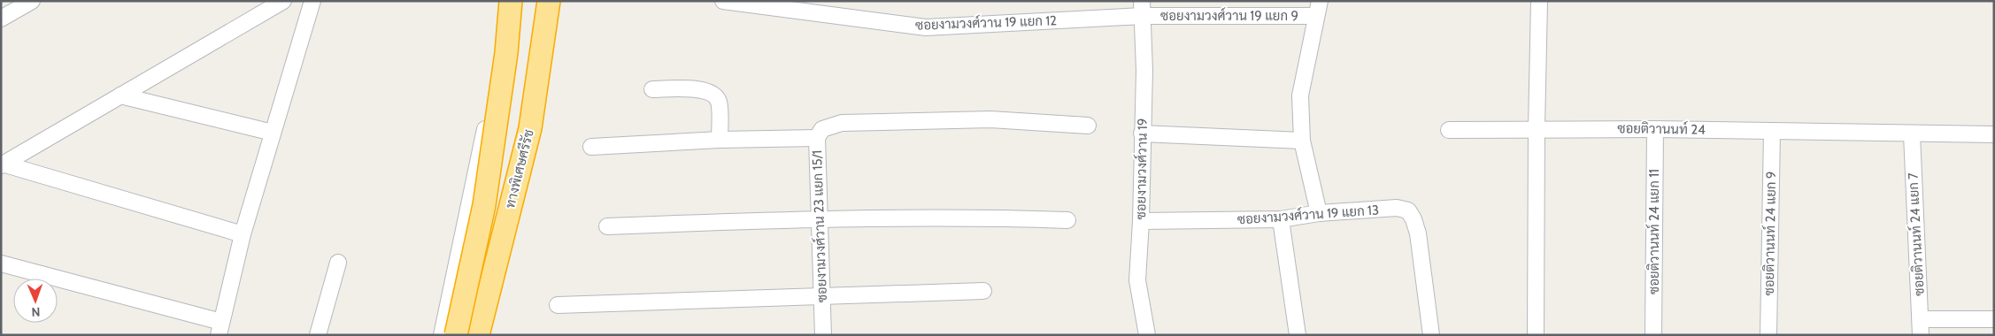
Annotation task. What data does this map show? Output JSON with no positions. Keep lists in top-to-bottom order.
{
  "streets": {
    "highway": ["ทางพิเศษศรีรัช"],
    "street": [
      "ซอยงามวงศ์วาน 19 แยก 9",
      "ซอยงามวงศ์วาน 19 แยก 12",
      "ซอยติวานนท์ 24",
      "ซอยงามวงศ์วาน 19",
      "ซอยงามวงศ์วาน 19 แยก 13",
      "ซอยงามวงศ์วาน 23 แยก 15/1",
      "ซอยติวานนท์ 24 แยก 11",
      "ซอยติวานนท์ 24 แยก 9",
      "ซอยติวานนท์ 24 แยก 7"
    ]
  },
  "crossings": [
    ["ซอยงามวงศ์วาน 19 แยก 9", "ซอยงามวงศ์วาน 19 แยก 12"],
    ["ซอยงามวงศ์วาน 19 แยก 9", "ซอยงามวงศ์วาน 19"],
    ["ซอยงามวงศ์วาน 19 แยก 12", "ซอยงามวงศ์วาน 19"],
    ["ซอยติวานนท์ 24", "ซอยติวานนท์ 24 แยก 11"],
    ["ซอยติวานนท์ 24", "ซอยติวานนท์ 24 แยก 9"],
    ["ซอยติวานนท์ 24", "ซอยติวานนท์ 24 แยก 7"],
    ["ซอยงามวงศ์วาน 19", "ซอยงามวงศ์วาน 19 แยก 13"]
  ],
  "north": "bottom"
}
